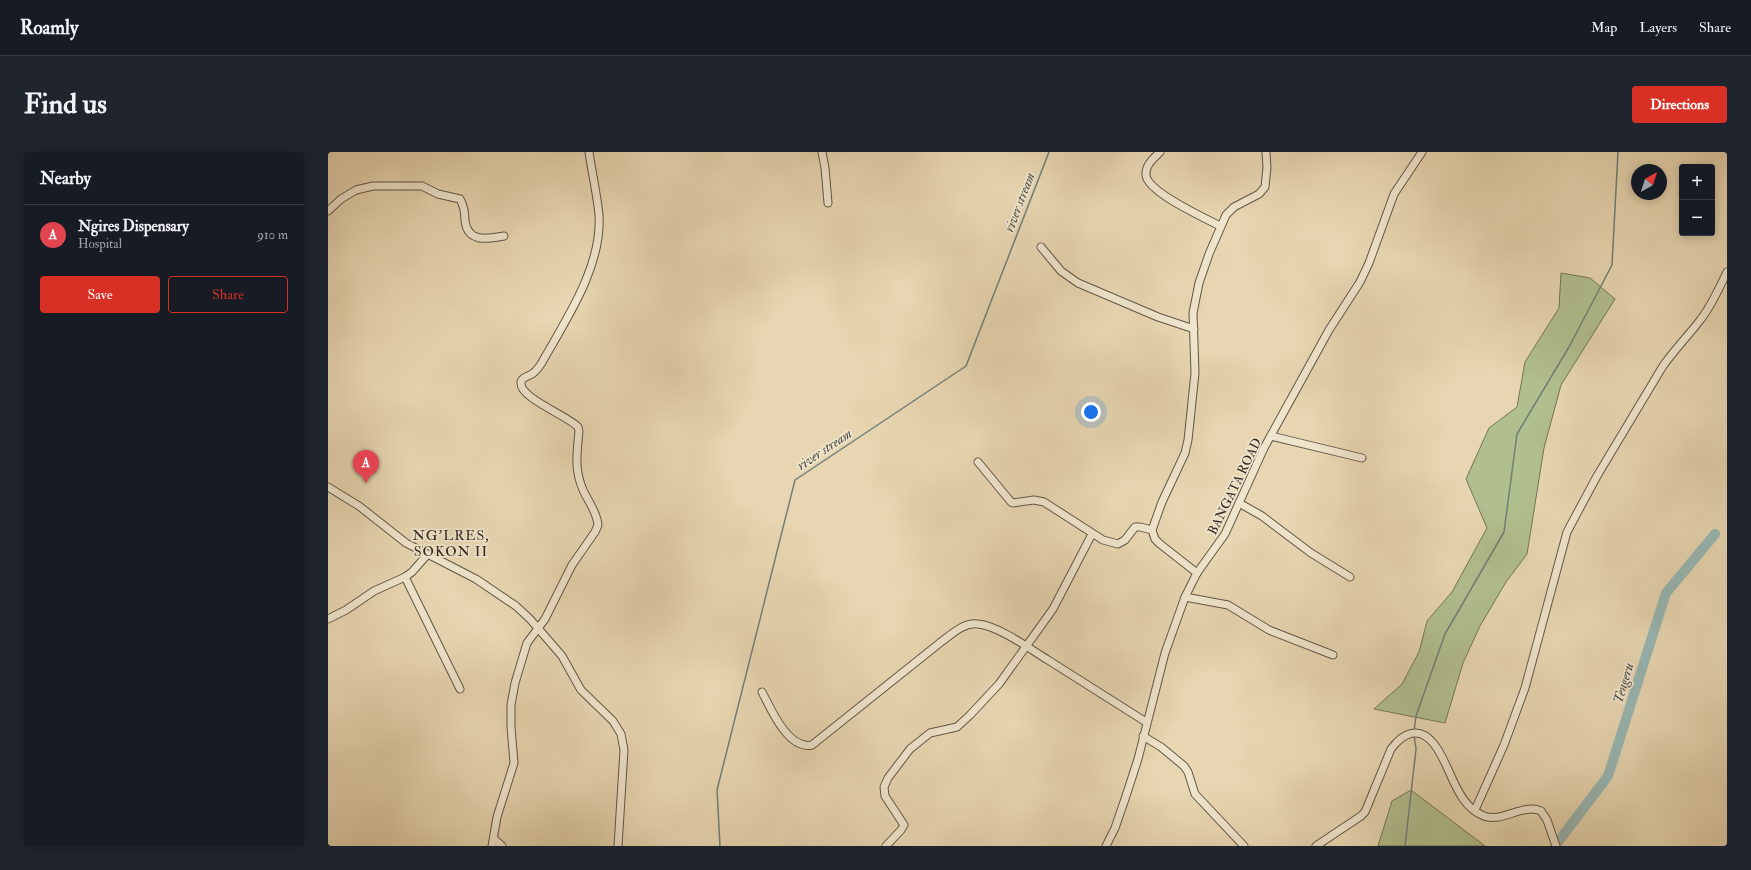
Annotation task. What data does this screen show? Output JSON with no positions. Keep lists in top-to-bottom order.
{
  "streets": {
    "street": ["BANGATA ROAD"]
  },
  "districts": ["NG'LRES, SOKON II"],
  "water": ["river stream", "Tengeru"],
  "north": "top right",
  "page": {
    "header": "Roamly",
    "nav": ["Map", "Layers", "Share"],
    "buttons": [
      "Directions",
      ["Save", "Share"]
    ],
    "title": "Find us",
    "heading": "Nearby",
    "map_buttons": ["+", "−"],
    "list": [
      {
        "mark": "A",
        "name": "Ngires Dispensary",
        "note": "Hospital",
        "value": "910 m"
      }
    ],
    "pins": "A"
  }
}
